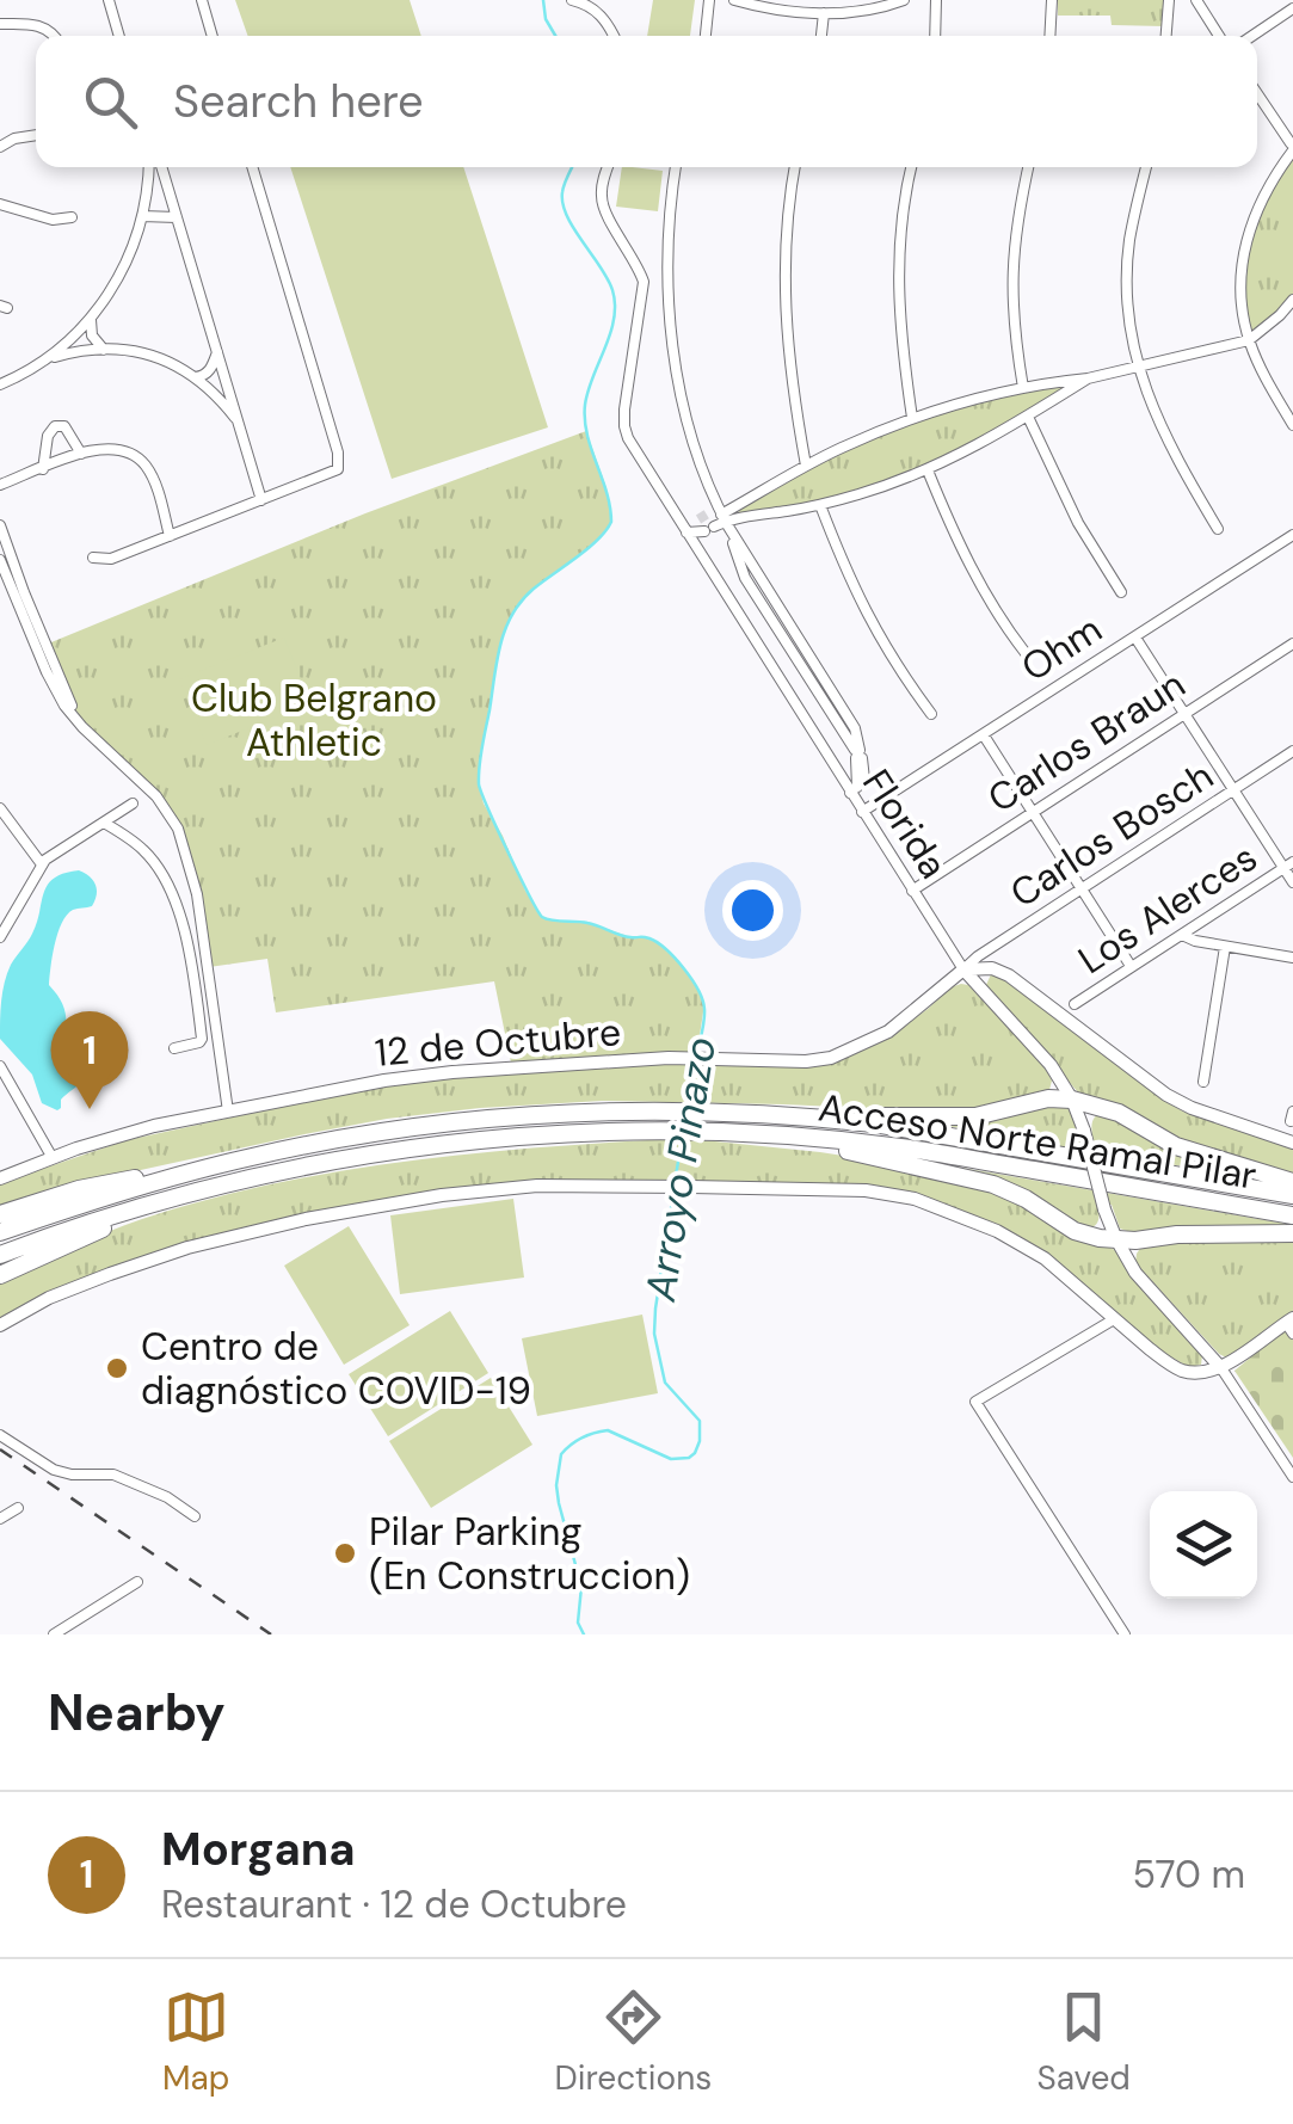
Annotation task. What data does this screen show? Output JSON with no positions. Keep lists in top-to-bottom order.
{
  "streets": {
    "highway": ["Acceso Norte Ramal Pilar"],
    "street": [
      "Ohm",
      "Carlos Braun",
      "Florida",
      "Carlos Bosch",
      "Los Alerces",
      "12 de Octubre"
    ]
  },
  "crossings": [
    ["Ohm", "Florida"],
    ["Carlos Braun", "Florida"],
    ["Florida", "Carlos Bosch"],
    ["Florida", "12 de Octubre"],
    ["Carlos Bosch", "12 de Octubre"]
  ],
  "water": ["Arroyo Pinazo"],
  "parks": ["Club Belgrano Athletic"],
  "places": ["Centro de diagnóstico COVID-19", "Pilar Parking (En Construccion)"],
  "page": {
    "search": "Search here",
    "pins": "1",
    "heading": "Nearby",
    "list": [
      {
        "mark": "1",
        "name": "Morgana",
        "note": "Restaurant · 12 de Octubre",
        "value": "570 m"
      }
    ],
    "nav": ["Map", "Directions", "Saved"]
  }
}
